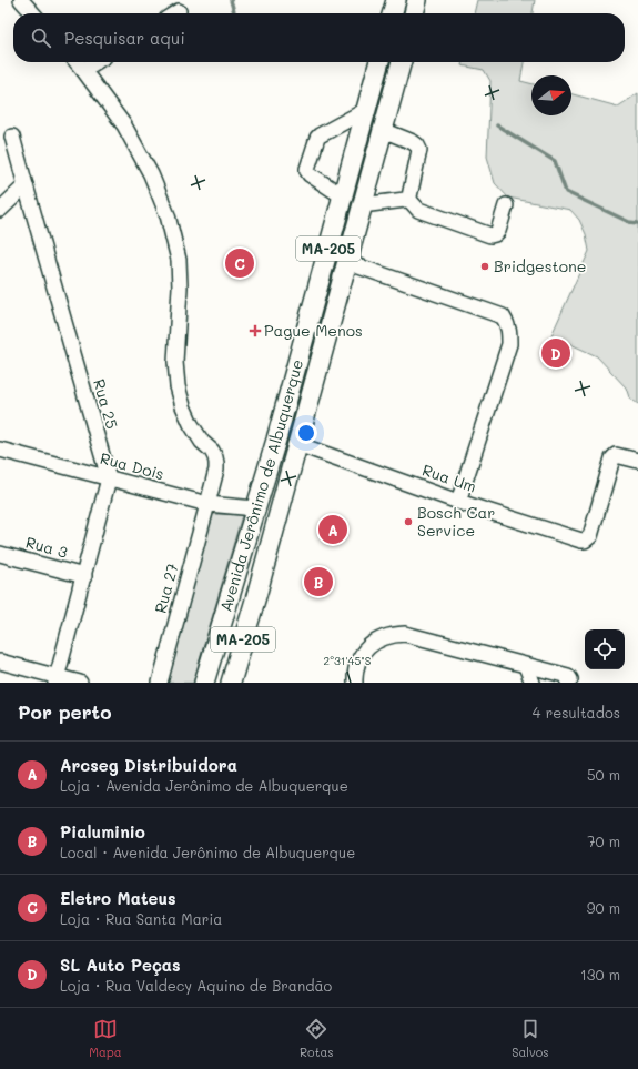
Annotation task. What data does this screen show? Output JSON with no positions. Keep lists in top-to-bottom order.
{
  "streets": {
    "main road": ["MA-205", "Avenida Jerônimo de Albuquerque"],
    "street": [
      "Rua 25",
      "Rua Dois",
      "Rua Um",
      "Rua 3",
      "Rua 27"
    ]
  },
  "crossings": [
    ["Rua 25", "Rua Dois"],
    ["Rua 25", "Rua 3"],
    ["Rua Dois", "Avenida Jerônimo de Albuquerque"],
    ["Rua Dois", "Rua 27"],
    ["Rua Um", "Avenida Jerônimo de Albuquerque"]
  ],
  "places": {
    "other": ["Bridgestone", "Bosch Car Service"],
    "health": ["Pague Menos"]
  },
  "north": "right",
  "page": {
    "search": "Pesquisar aqui",
    "pins": [
      "C",
      "D",
      "A",
      "B"
    ],
    "heading": ["Por perto", "4 resultados"],
    "list": [
      {
        "mark": "A",
        "name": "Arcseg Distribuidora",
        "note": "Loja · Avenida Jerônimo de Albuquerque",
        "value": "50 m"
      },
      {
        "mark": "B",
        "name": "Pialuminio",
        "note": "Local · Avenida Jerônimo de Albuquerque",
        "value": "70 m"
      },
      {
        "mark": "C",
        "name": "Eletro Mateus",
        "note": "Loja · Rua Santa Maria",
        "value": "90 m"
      },
      {
        "mark": "D",
        "name": "SL Auto Peças",
        "note": "Loja · Rua Valdecy Aquino de Brandão",
        "value": "130 m"
      }
    ],
    "nav": ["Mapa", "Rotas", "Salvos"]
  },
  "coordinates": ["2°31'45\"S"]
}
